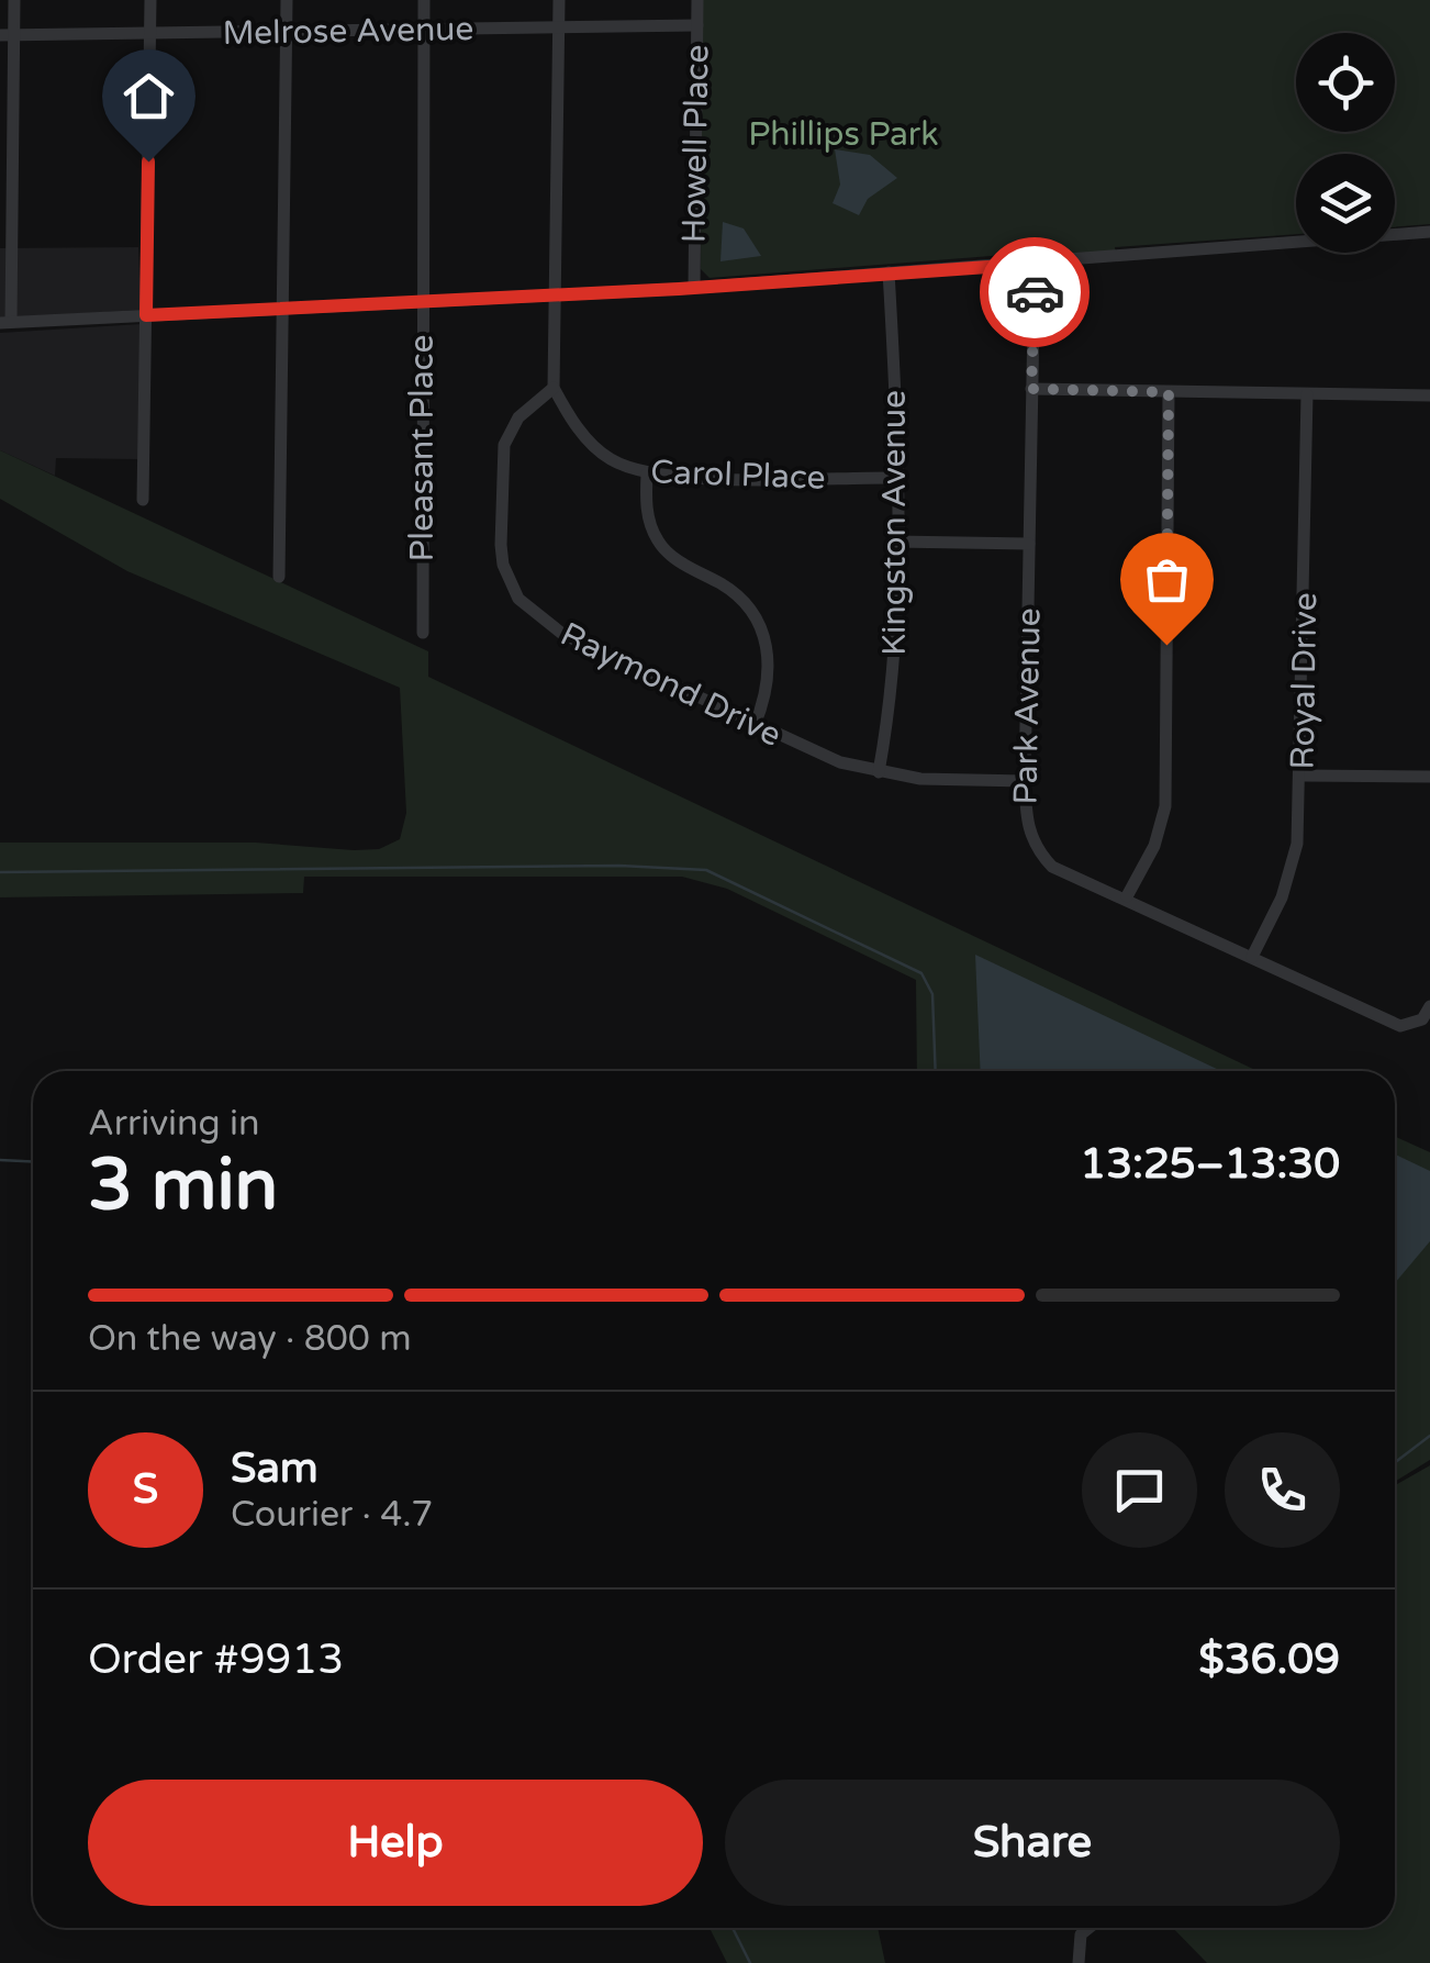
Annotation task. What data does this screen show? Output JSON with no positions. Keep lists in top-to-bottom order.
{
  "streets": {
    "street": [
      "Melrose Avenue",
      "Howell Place",
      "Pleasant Place",
      "Carol Place",
      "Kingston Avenue",
      "Royal Drive",
      "Raymond Drive",
      "Park Avenue"
    ]
  },
  "crossings": [
    ["Melrose Avenue", "Howell Place"],
    ["Melrose Avenue", "Pleasant Place"],
    ["Carol Place", "Kingston Avenue"],
    ["Carol Place", "Raymond Drive"],
    ["Kingston Avenue", "Raymond Drive"],
    ["Royal Drive", "Park Avenue"],
    ["Raymond Drive", "Park Avenue"]
  ],
  "parks": ["Phillips Park"],
  "page": {
    "heading": ["3 min", "Arriving in", "13:25–13:30"],
    "panel": [
      "Sam",
      "Courier · 4.7",
      "Order #9913",
      "$36.09"
    ],
    "bar": "On the way · 800 m",
    "round": "S",
    "buttons": ["Help", "Share"]
  }
}
